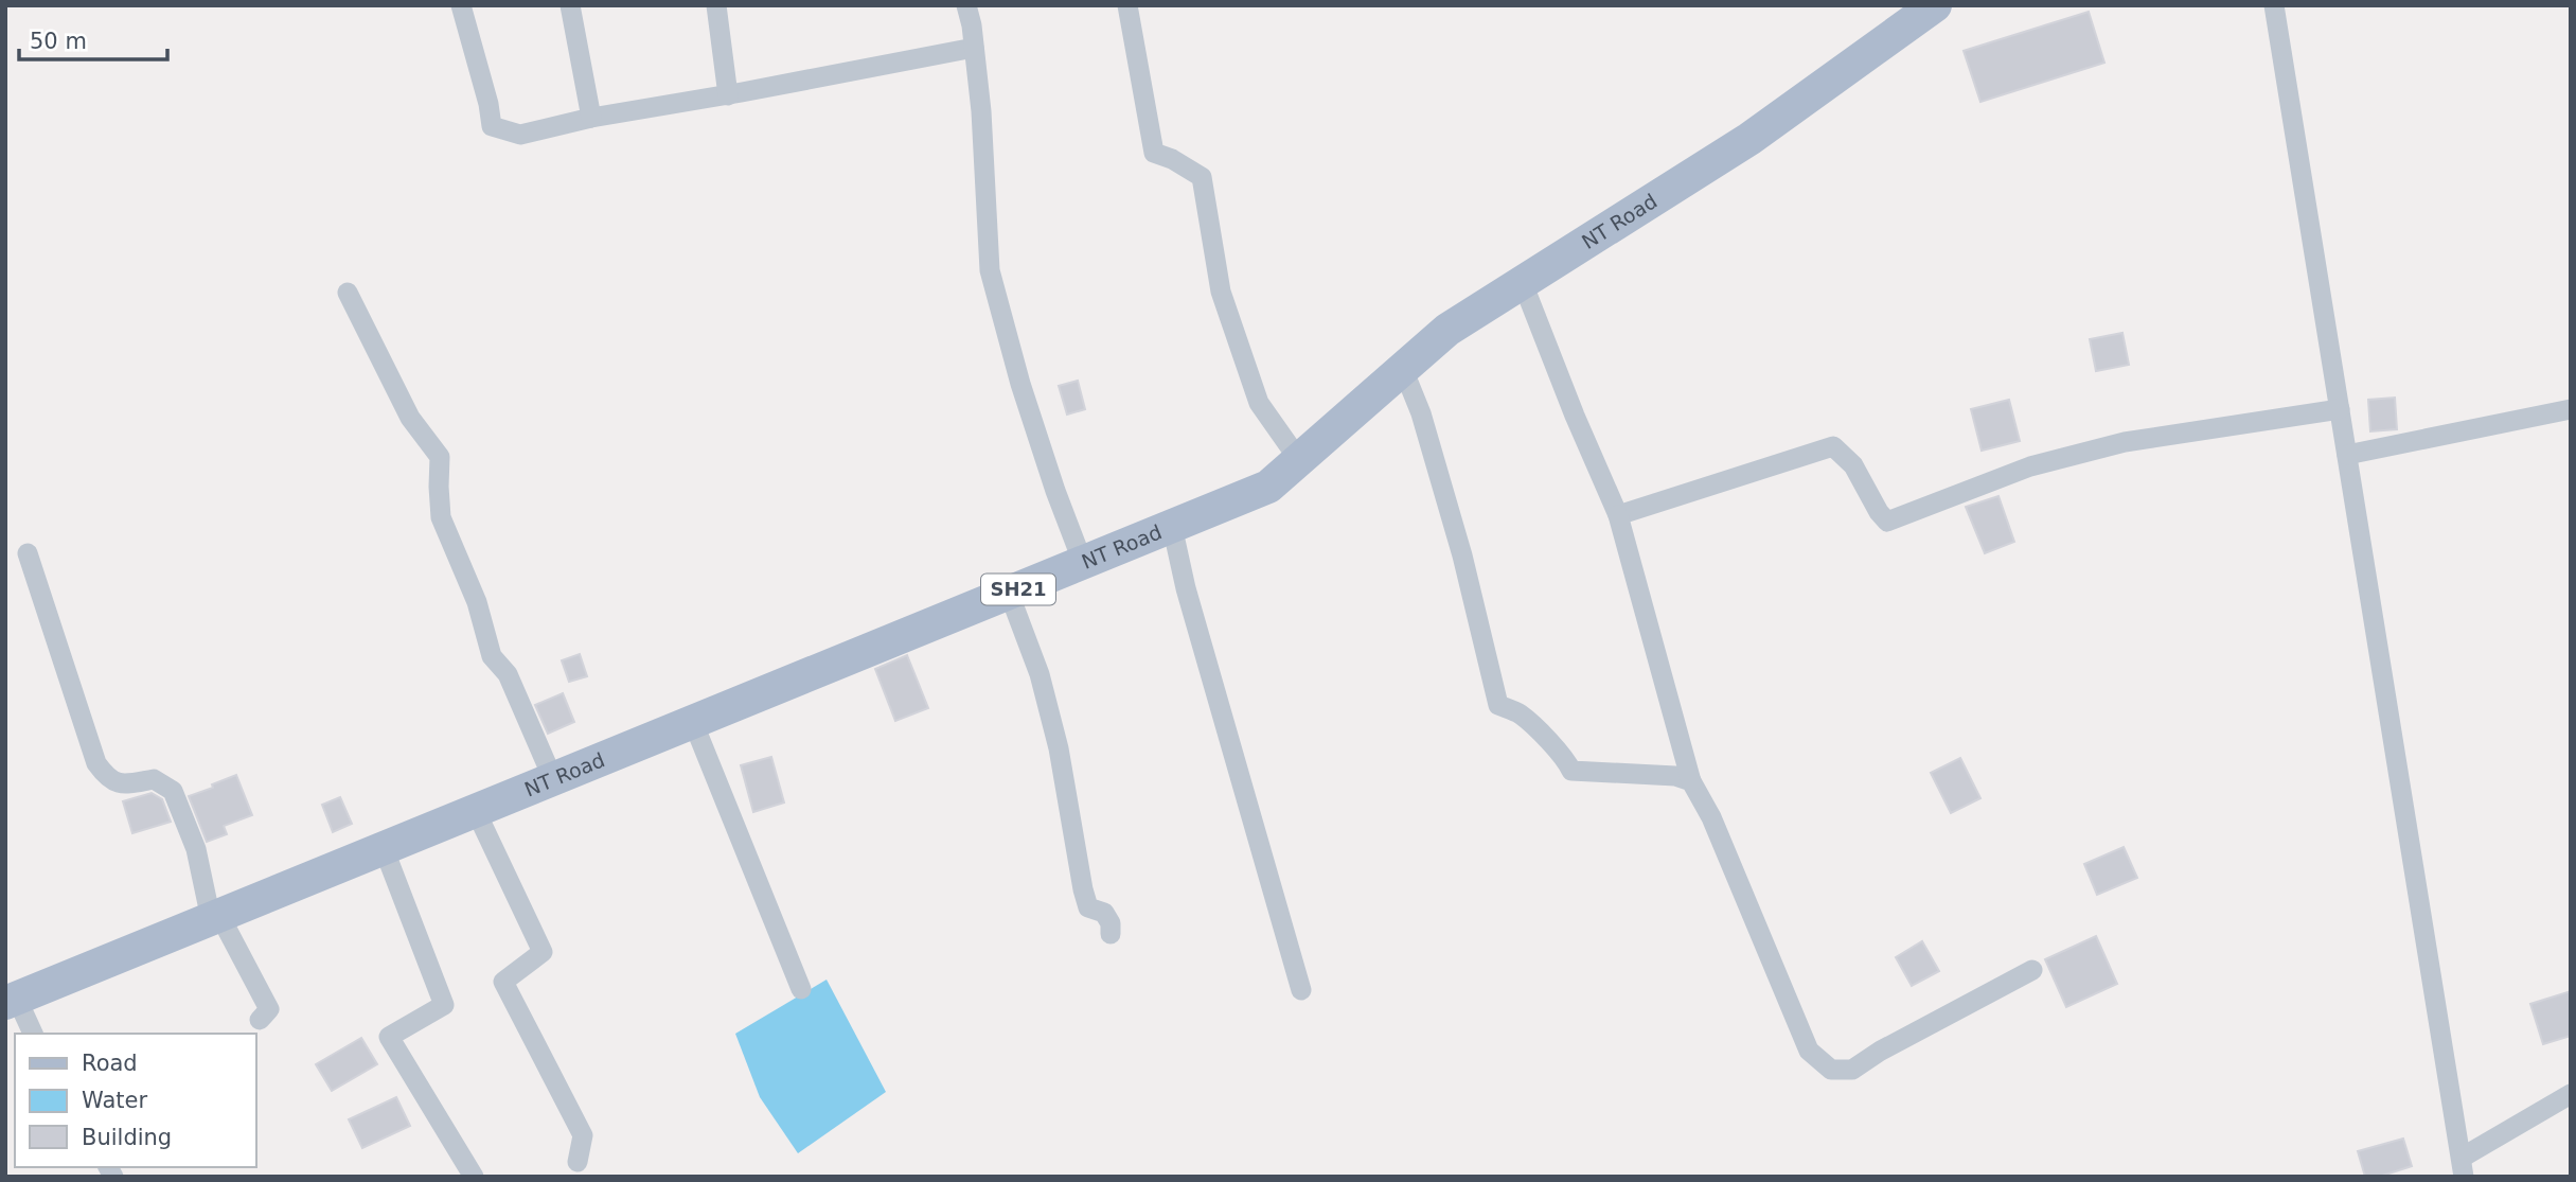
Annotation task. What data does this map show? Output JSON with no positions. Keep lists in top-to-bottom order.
{
  "streets": {
    "main road": ["NT Road", "SH21"]
  },
  "legend": ["Road", "Water", "Building"],
  "scale_bar": "50 m"
}
